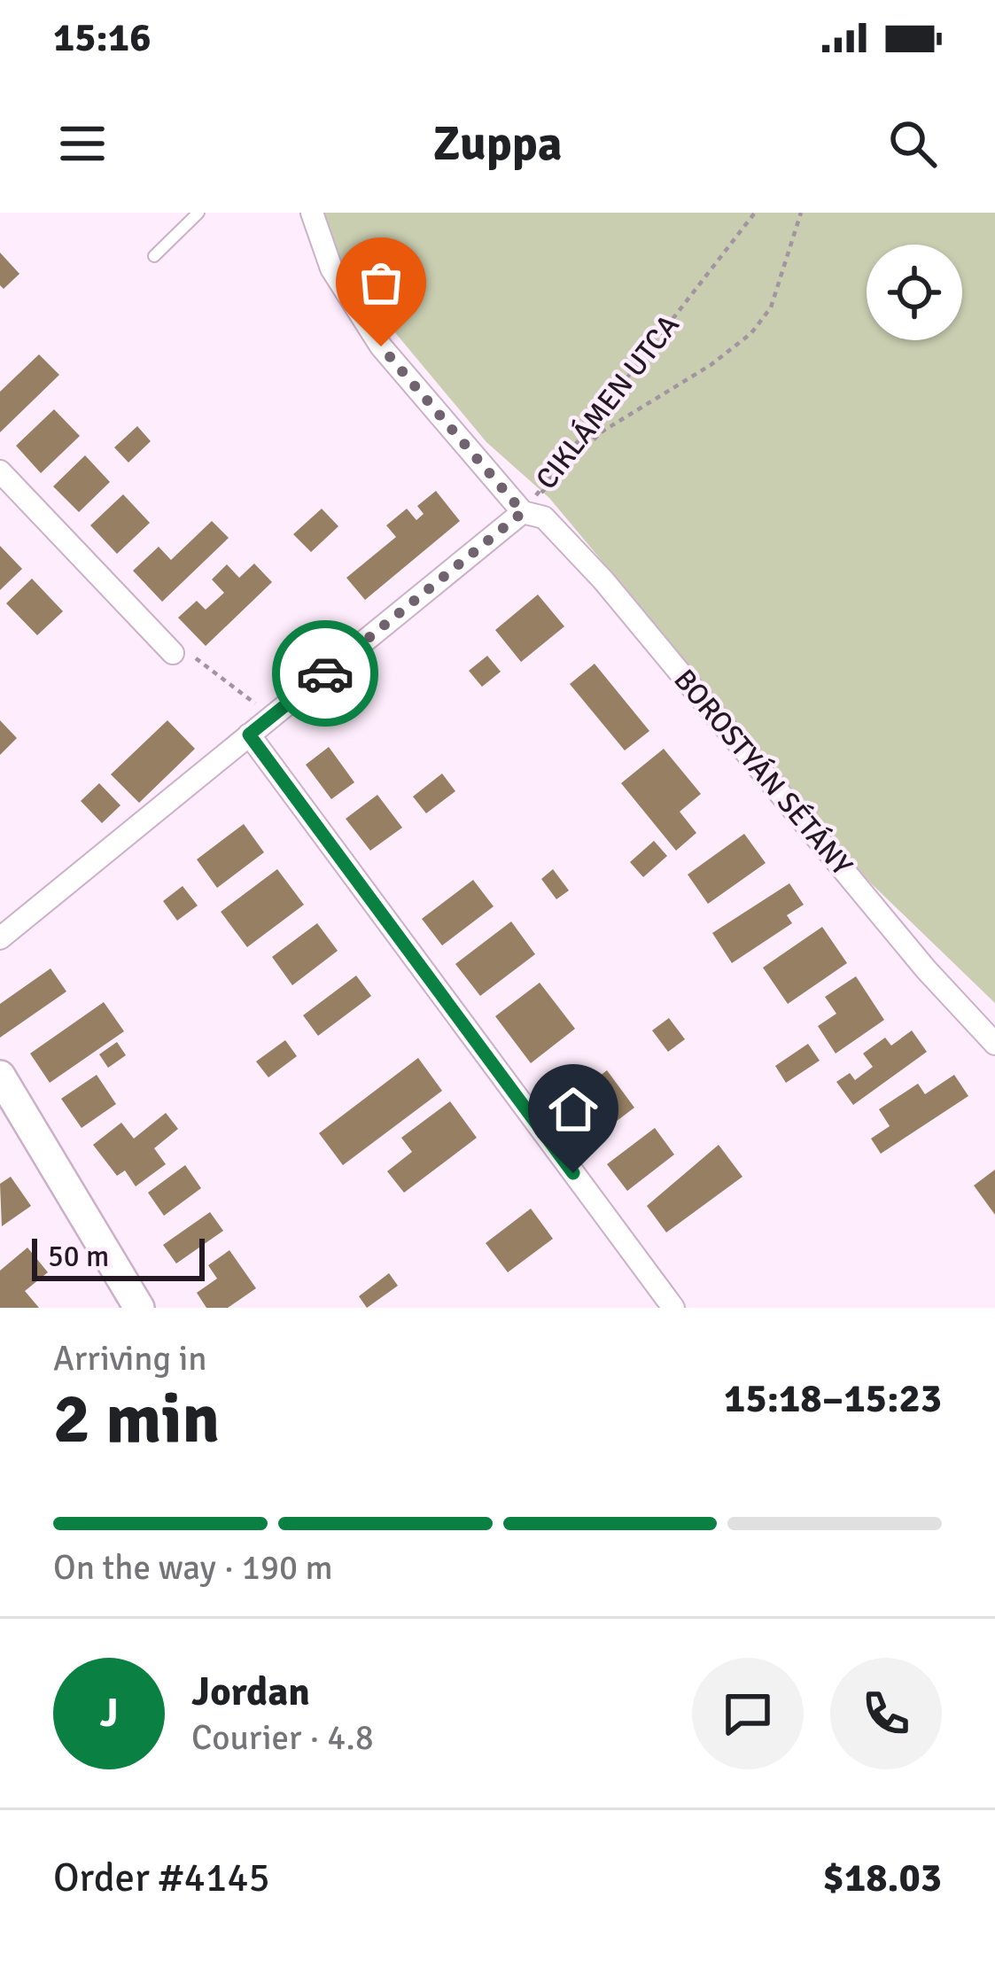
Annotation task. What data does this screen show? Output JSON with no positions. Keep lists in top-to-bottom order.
{
  "streets": {
    "street": ["CIKLÁMEN UTCA", "BOROSTYÁN SÉTÁNY"]
  },
  "crossings": [
    ["CIKLÁMEN UTCA", "BOROSTYÁN SÉTÁNY"]
  ],
  "scale_bar": "50 m",
  "page": {
    "status": "15:16",
    "header": "Zuppa",
    "scale": "50 m",
    "heading": ["2 min", "Arriving in", "15:18–15:23"],
    "panel": [
      "Jordan",
      "Courier · 4.8",
      "Order #4145",
      "$18.03"
    ],
    "bar": "On the way · 190 m",
    "round": "J"
  }
}
